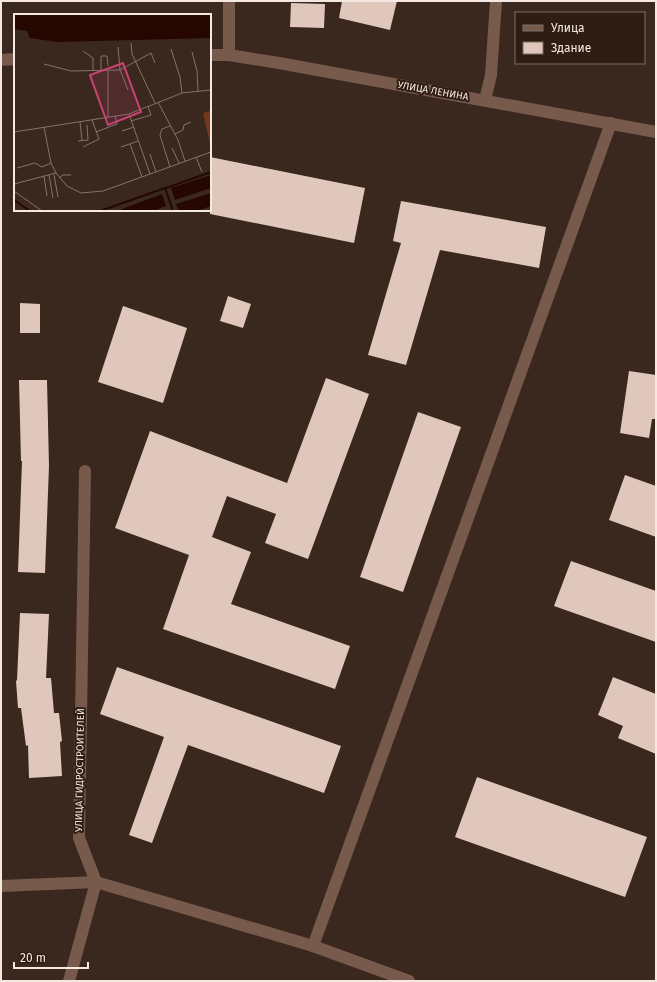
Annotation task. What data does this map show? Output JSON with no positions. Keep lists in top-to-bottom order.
{
  "streets": {
    "street": ["УЛИЦА ЛЕНИНА", "УЛИЦА ГИДРОСТРОИТЕЛЕЙ"]
  },
  "legend": ["Улица", "Здание"],
  "scale_bar": "20 m"
}
